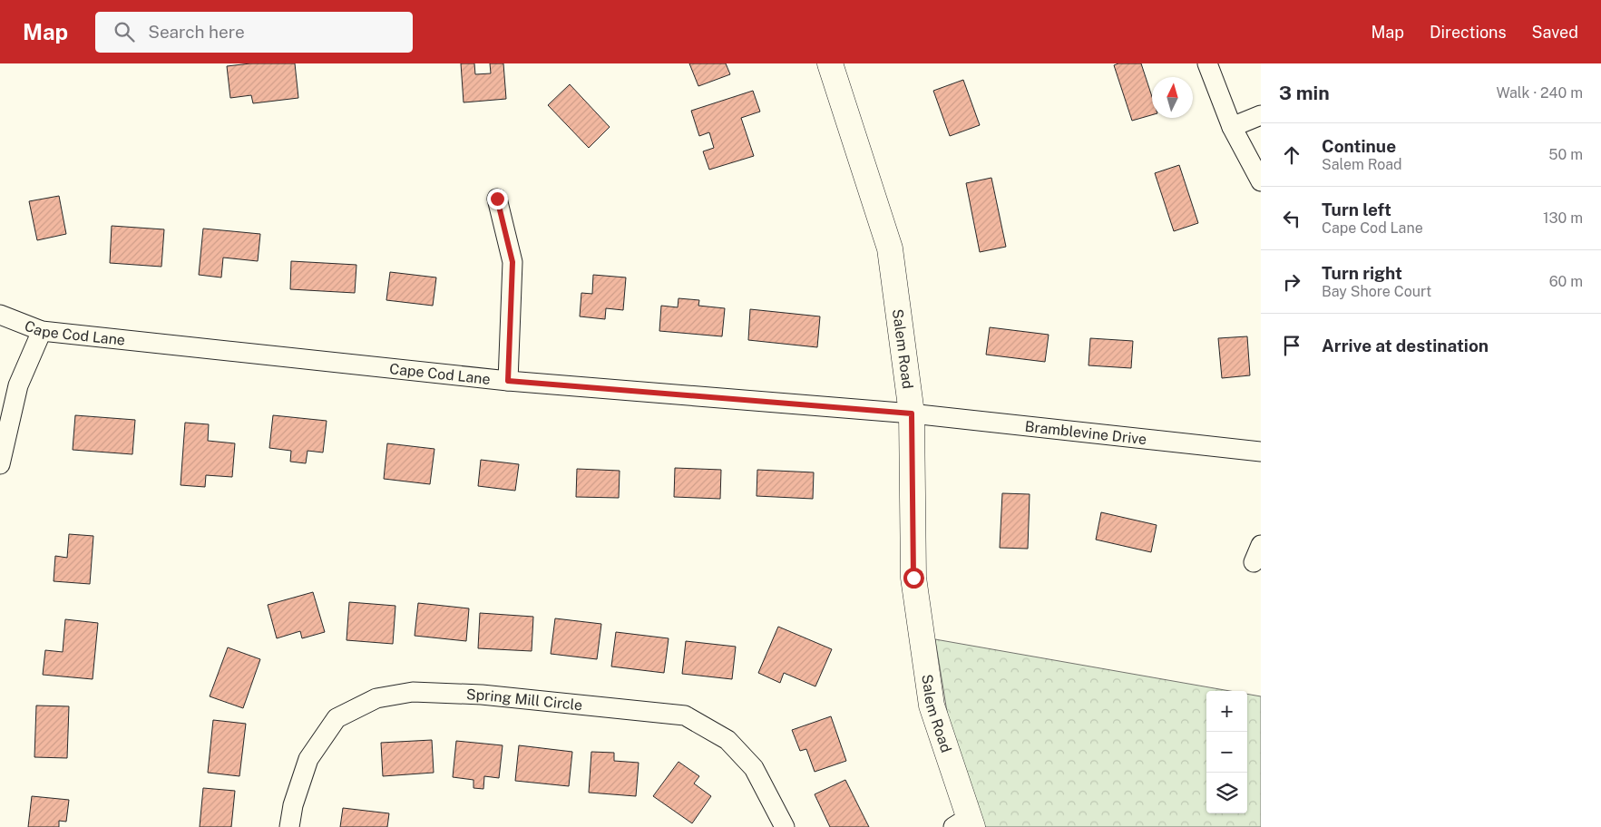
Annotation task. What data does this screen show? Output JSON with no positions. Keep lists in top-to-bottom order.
{
  "streets": {
    "street": [
      "Cape Cod Lane",
      "Salem Road",
      "Bramblevine Drive",
      "Spring Mill Circle"
    ]
  },
  "crossings": [
    ["Cape Cod Lane", "Salem Road"],
    ["Cape Cod Lane", "Bramblevine Drive"],
    ["Salem Road", "Bramblevine Drive"]
  ],
  "north": "top",
  "page": {
    "header": "Map",
    "search": "Search here",
    "nav": ["Map", "Directions", "Saved"],
    "heading": ["3 min", "Walk · 240 m"],
    "list": [
      ["Continue", "Salem Road", "50 m"],
      ["Turn left", "Cape Cod Lane", "130 m"],
      ["Turn right", "Bay Shore Court", "60 m"],
      "Arrive at destination"
    ],
    "map_buttons": ["+", "−"]
  }
}
